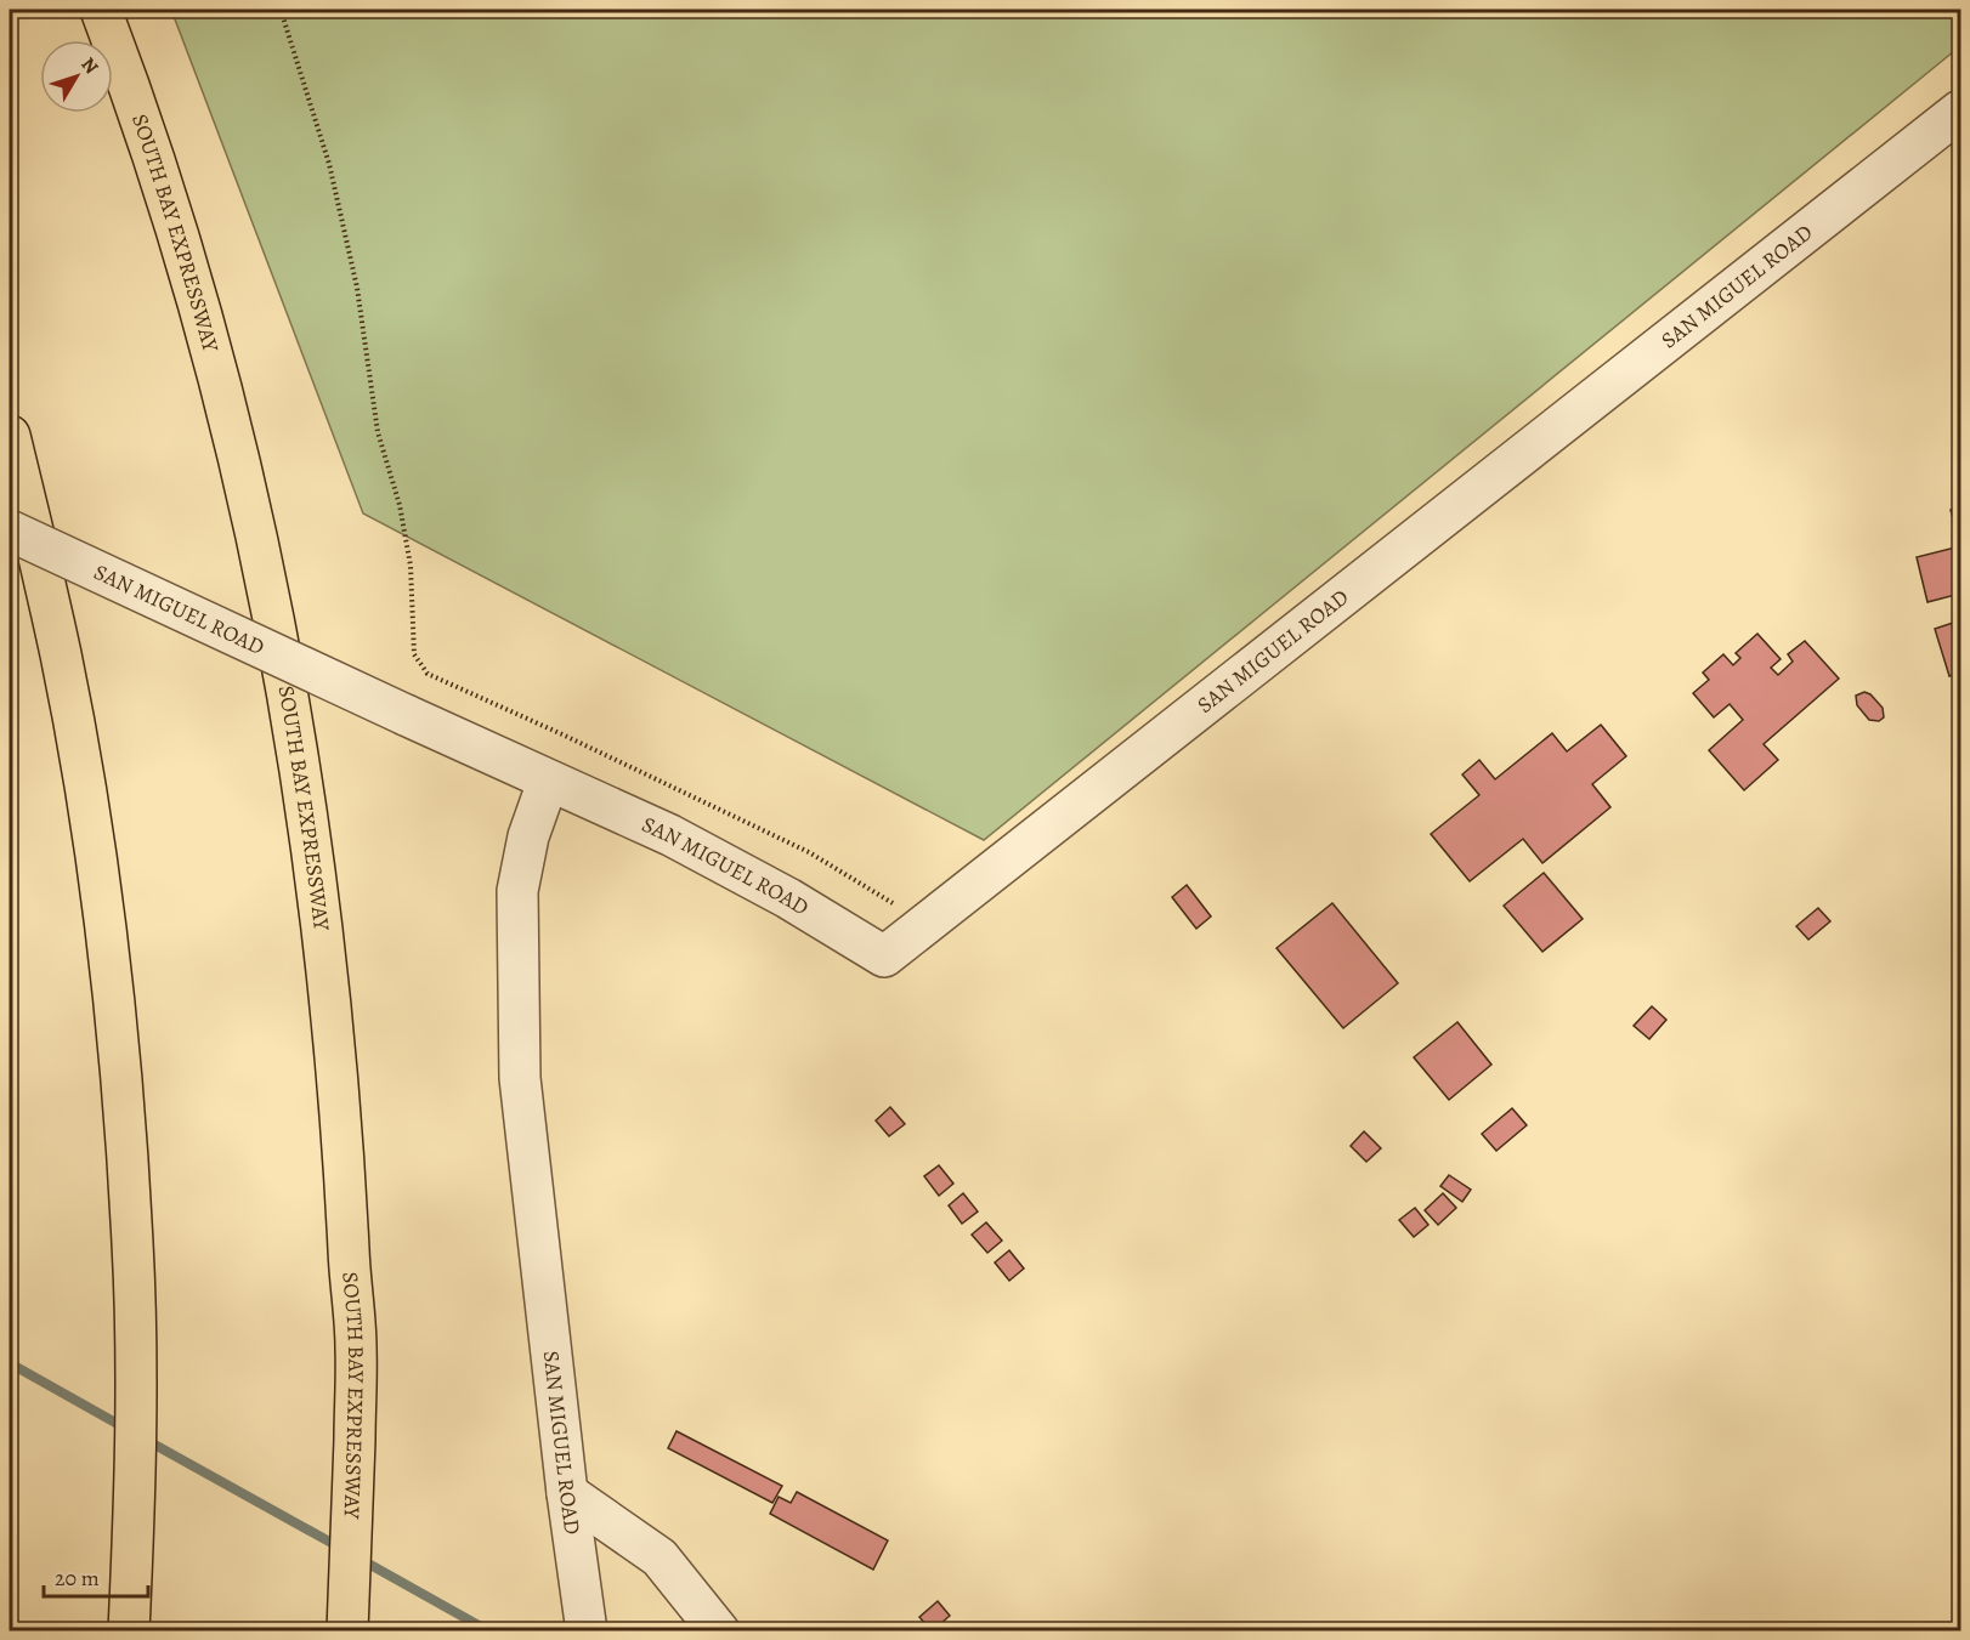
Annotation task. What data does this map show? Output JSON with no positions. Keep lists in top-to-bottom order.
{
  "streets": {
    "highway": ["SOUTH BAY EXPRESSWAY"],
    "street": ["SAN MIGUEL ROAD"]
  },
  "scale_bar": "20 m",
  "north": "top right"
}
